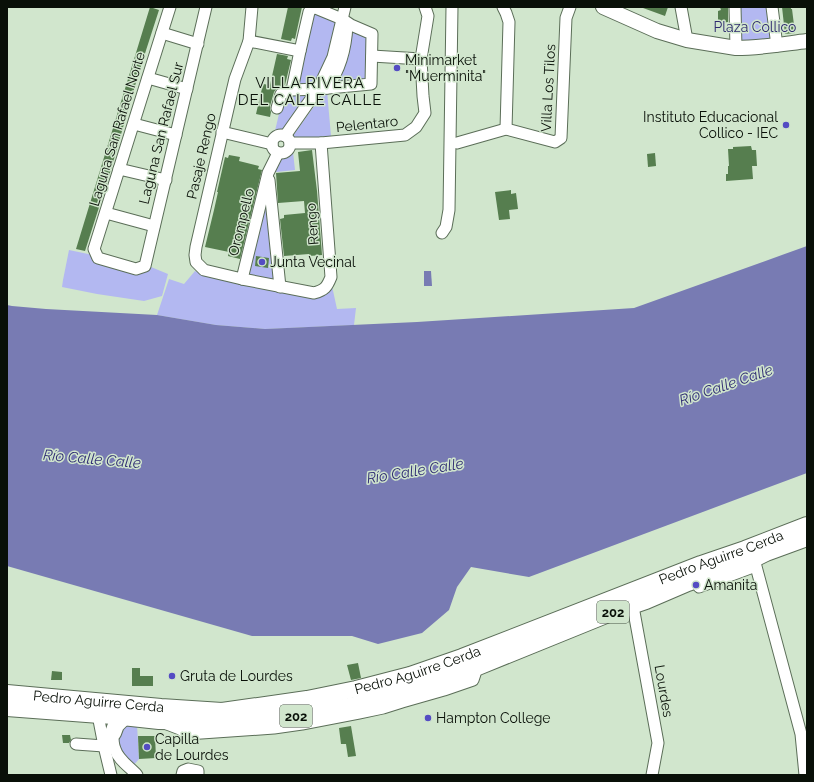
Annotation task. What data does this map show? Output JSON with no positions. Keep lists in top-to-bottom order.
{
  "streets": {
    "highway": ["Pedro Aguirre Cerda", "202"],
    "street": [
      "Villa Los Tilos",
      "Pelentaro",
      "Laguna San Rafael Norte",
      "Laguna San Rafael Sur",
      "Pasaje Rengo",
      "Orompello",
      "Rengo",
      "Lourdes"
    ]
  },
  "crossings": [
    ["Pelentaro", "Orompello"],
    ["Pelentaro", "Rengo"],
    ["Laguna San Rafael Norte", "Laguna San Rafael Sur"],
    ["Pasaje Rengo", "Orompello"],
    ["Pasaje Rengo", "Rengo"],
    ["Orompello", "Rengo"]
  ],
  "districts": ["VILLA RIVERA DEL CALLE CALLE"],
  "water": ["Río Calle Calle"],
  "parks": ["Plaza Collico"],
  "places": [
    "Minimarket \"Muerminita\"",
    "Instituto Educacional Collico - IEC",
    "Junta Vecinal",
    "Amanita",
    "Gruta de Lourdes",
    "Hampton College",
    "Capilla de Lourdes"
  ]
}
